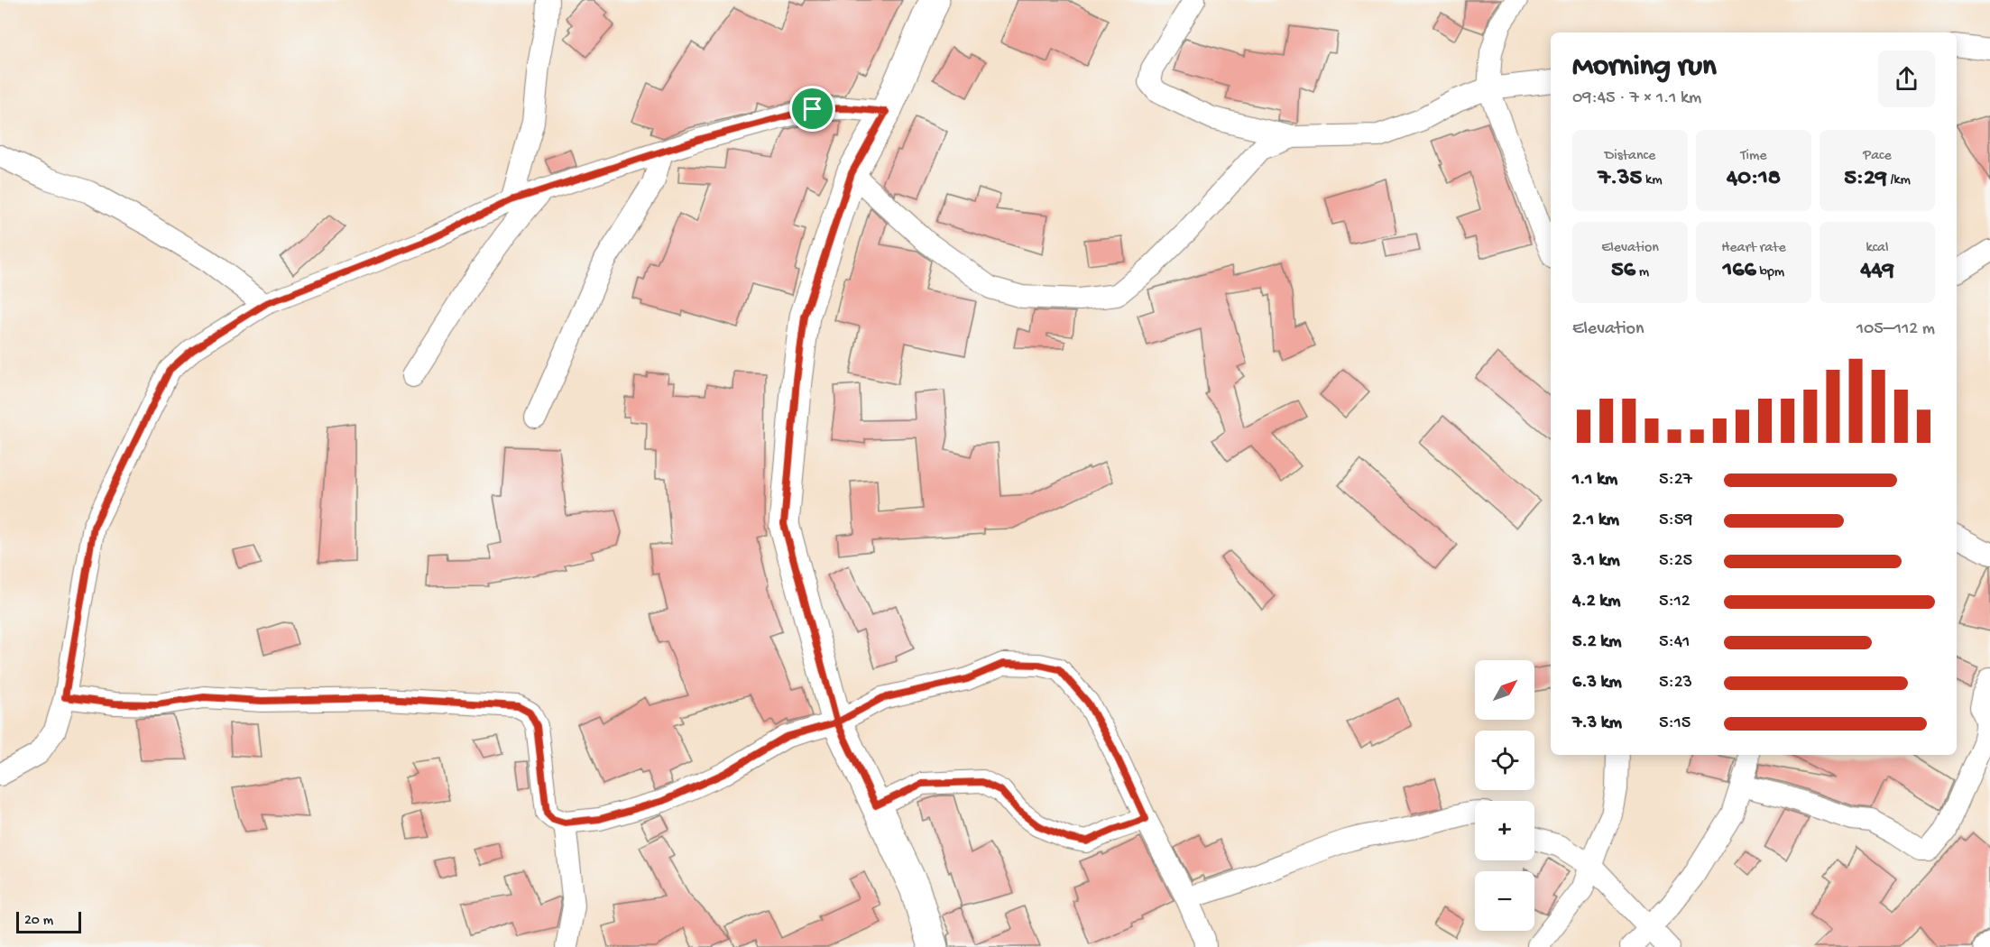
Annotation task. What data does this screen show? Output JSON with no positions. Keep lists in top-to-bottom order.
{
  "scale_bar": "20 m",
  "north": "top right",
  "page": {
    "heading": ["Morning run", "09:45 · 7 × 1.1 km"],
    "stats": [
      ["Distance", "7.35 km"],
      ["Time", "40:18"],
      ["Pace", "5:29 /km"],
      ["Elevation", "56 m"],
      ["Heart rate", "166 bpm"],
      ["kcal", "449"]
    ],
    "chart": ["Elevation", "105–112 m"],
    "list": [
      {
        "name": "1.1 km",
        "note": "5:27"
      },
      {
        "name": "2.1 km",
        "note": "5:59"
      },
      {
        "name": "3.1 km",
        "note": "5:25"
      },
      {
        "name": "4.2 km",
        "note": "5:12"
      },
      {
        "name": "5.2 km",
        "note": "5:41"
      },
      {
        "name": "6.3 km",
        "note": "5:23"
      },
      {
        "name": "7.3 km",
        "note": "5:15"
      }
    ],
    "map_buttons": ["+", "−"],
    "scale": "20 m"
  }
}
